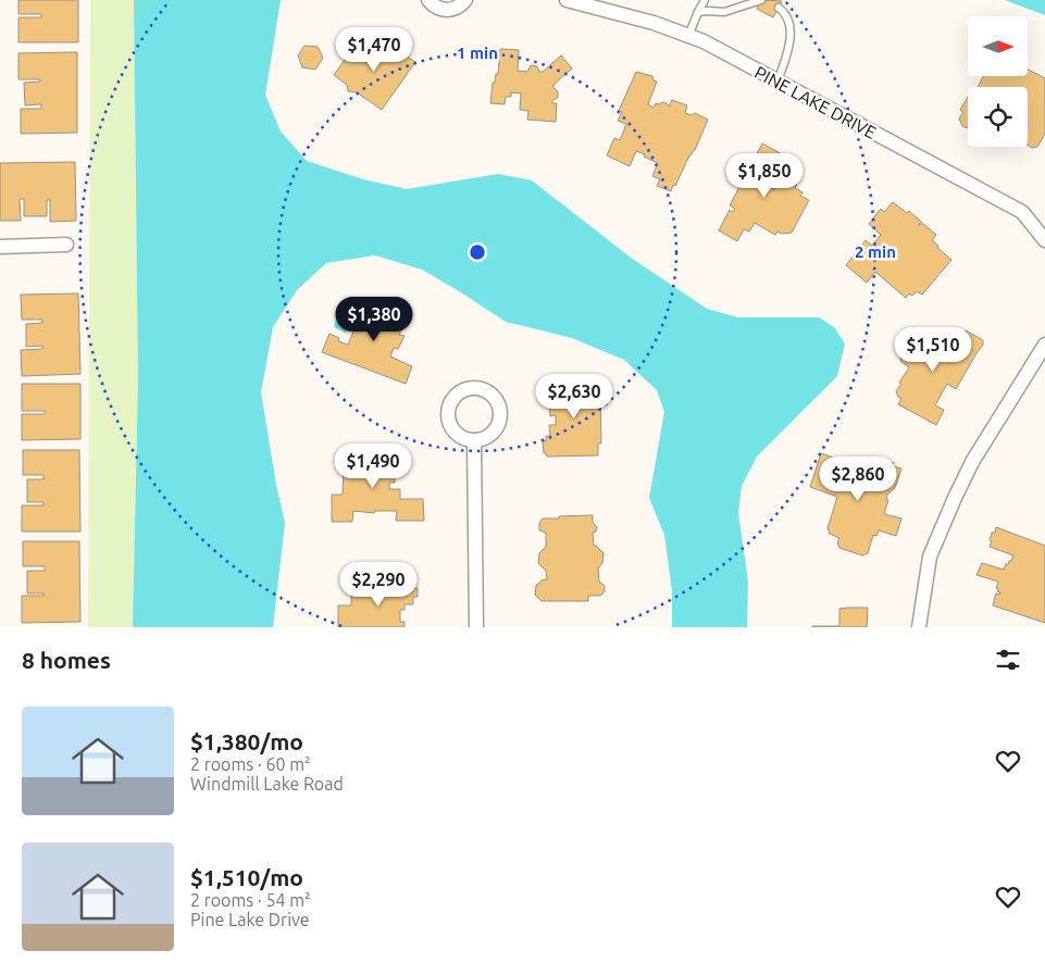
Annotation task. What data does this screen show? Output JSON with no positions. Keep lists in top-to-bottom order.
{
  "streets": {
    "street": ["PINE LAKE DRIVE"]
  },
  "north": "right",
  "page": {
    "price": [
      "$1,470",
      "$1,850",
      "$1,380",
      "$1,510",
      "$2,630",
      "$1,490",
      "$2,860",
      "$2,290"
    ],
    "heading": "8 homes",
    "list": [
      {
        "name": "$1,380/mo",
        "note": "2 rooms · 60 m² · Windmill Lake Road"
      },
      {
        "name": "$1,510/mo",
        "note": "2 rooms · 54 m² · Pine Lake Drive"
      }
    ]
  },
  "rings": ["1 min", "2 min"]
}
